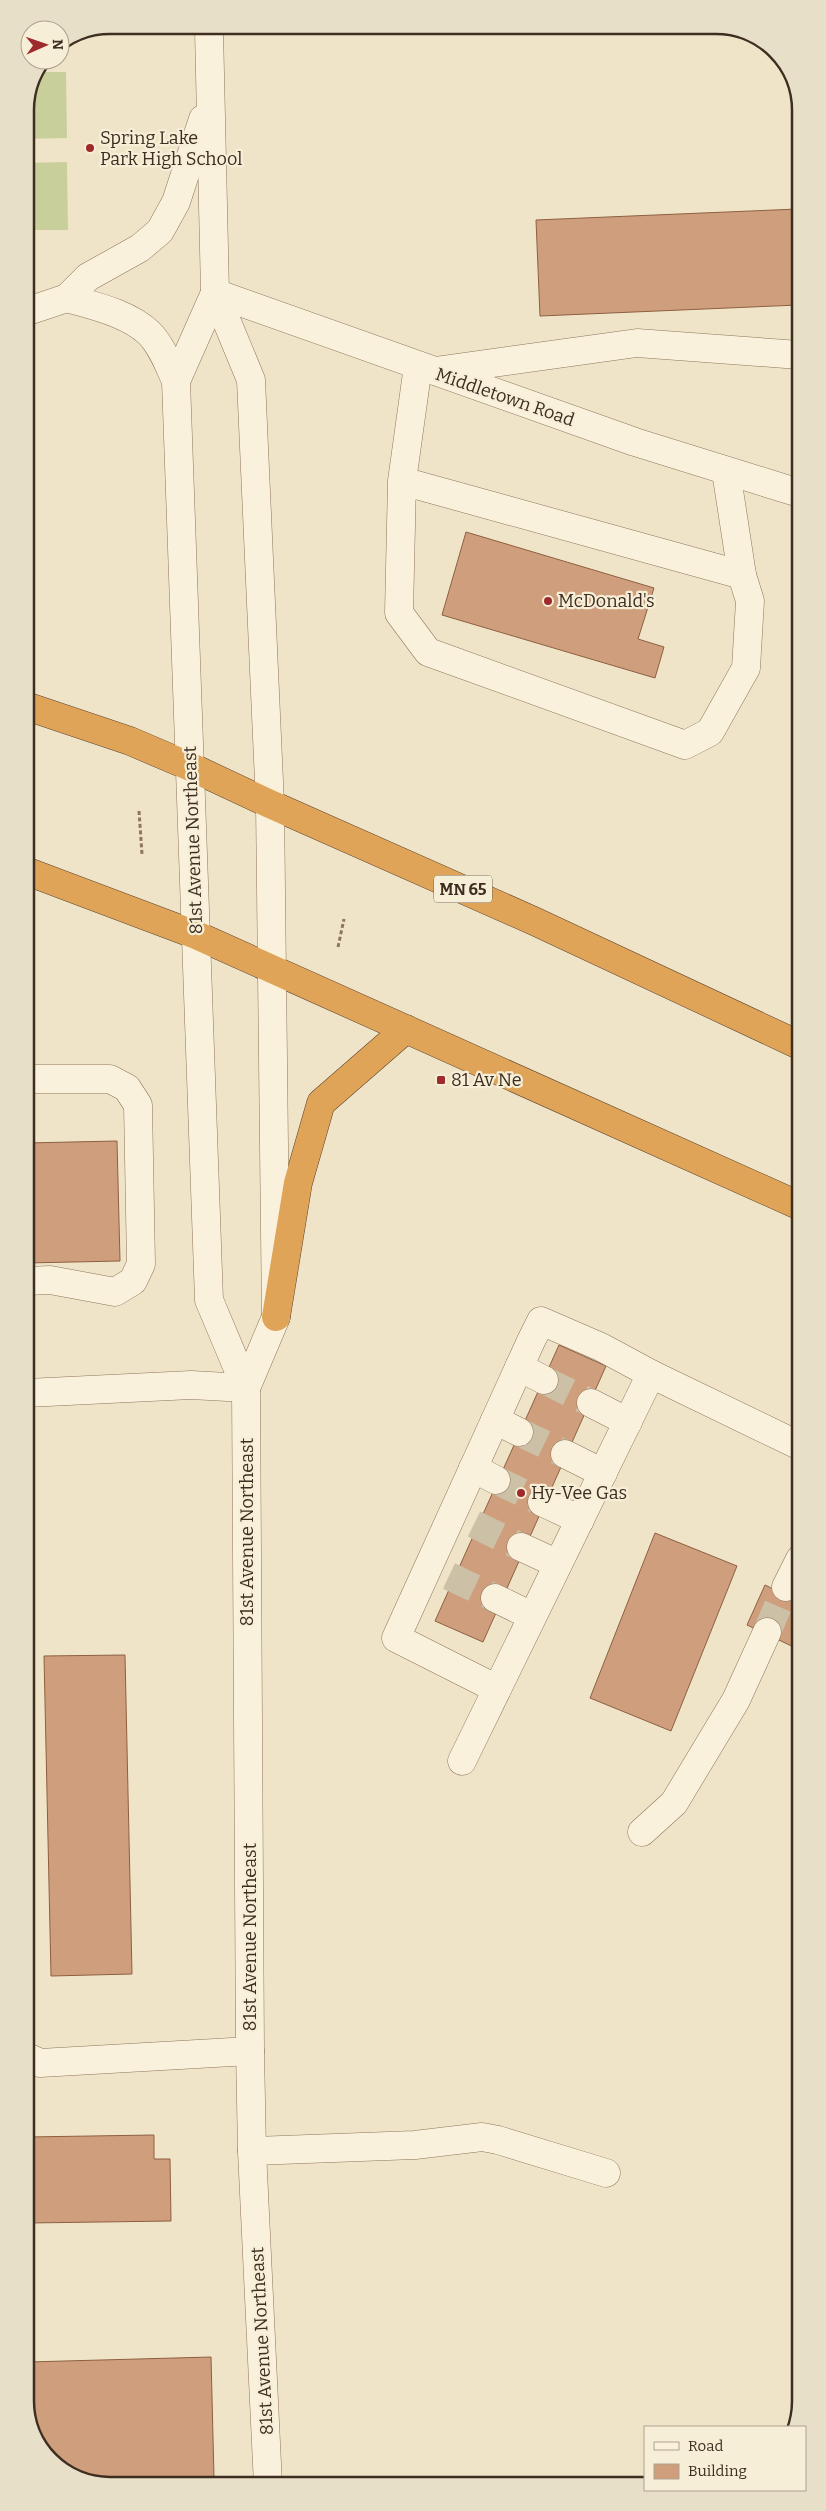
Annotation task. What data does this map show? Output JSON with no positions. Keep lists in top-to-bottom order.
{
  "streets": {
    "highway": ["MN 65"],
    "street": ["Middletown Road", "81st Avenue Northeast"]
  },
  "crossings": [
    ["Middletown Road", "81st Avenue Northeast"],
    ["81st Avenue Northeast", "MN 65"]
  ],
  "places": {
    "other": ["Spring Lake Park High School", "McDonald's", "Hy-Vee Gas"],
    "transit": ["81 Av Ne"]
  },
  "legend": ["Road", "Building"],
  "north": "right"
}
